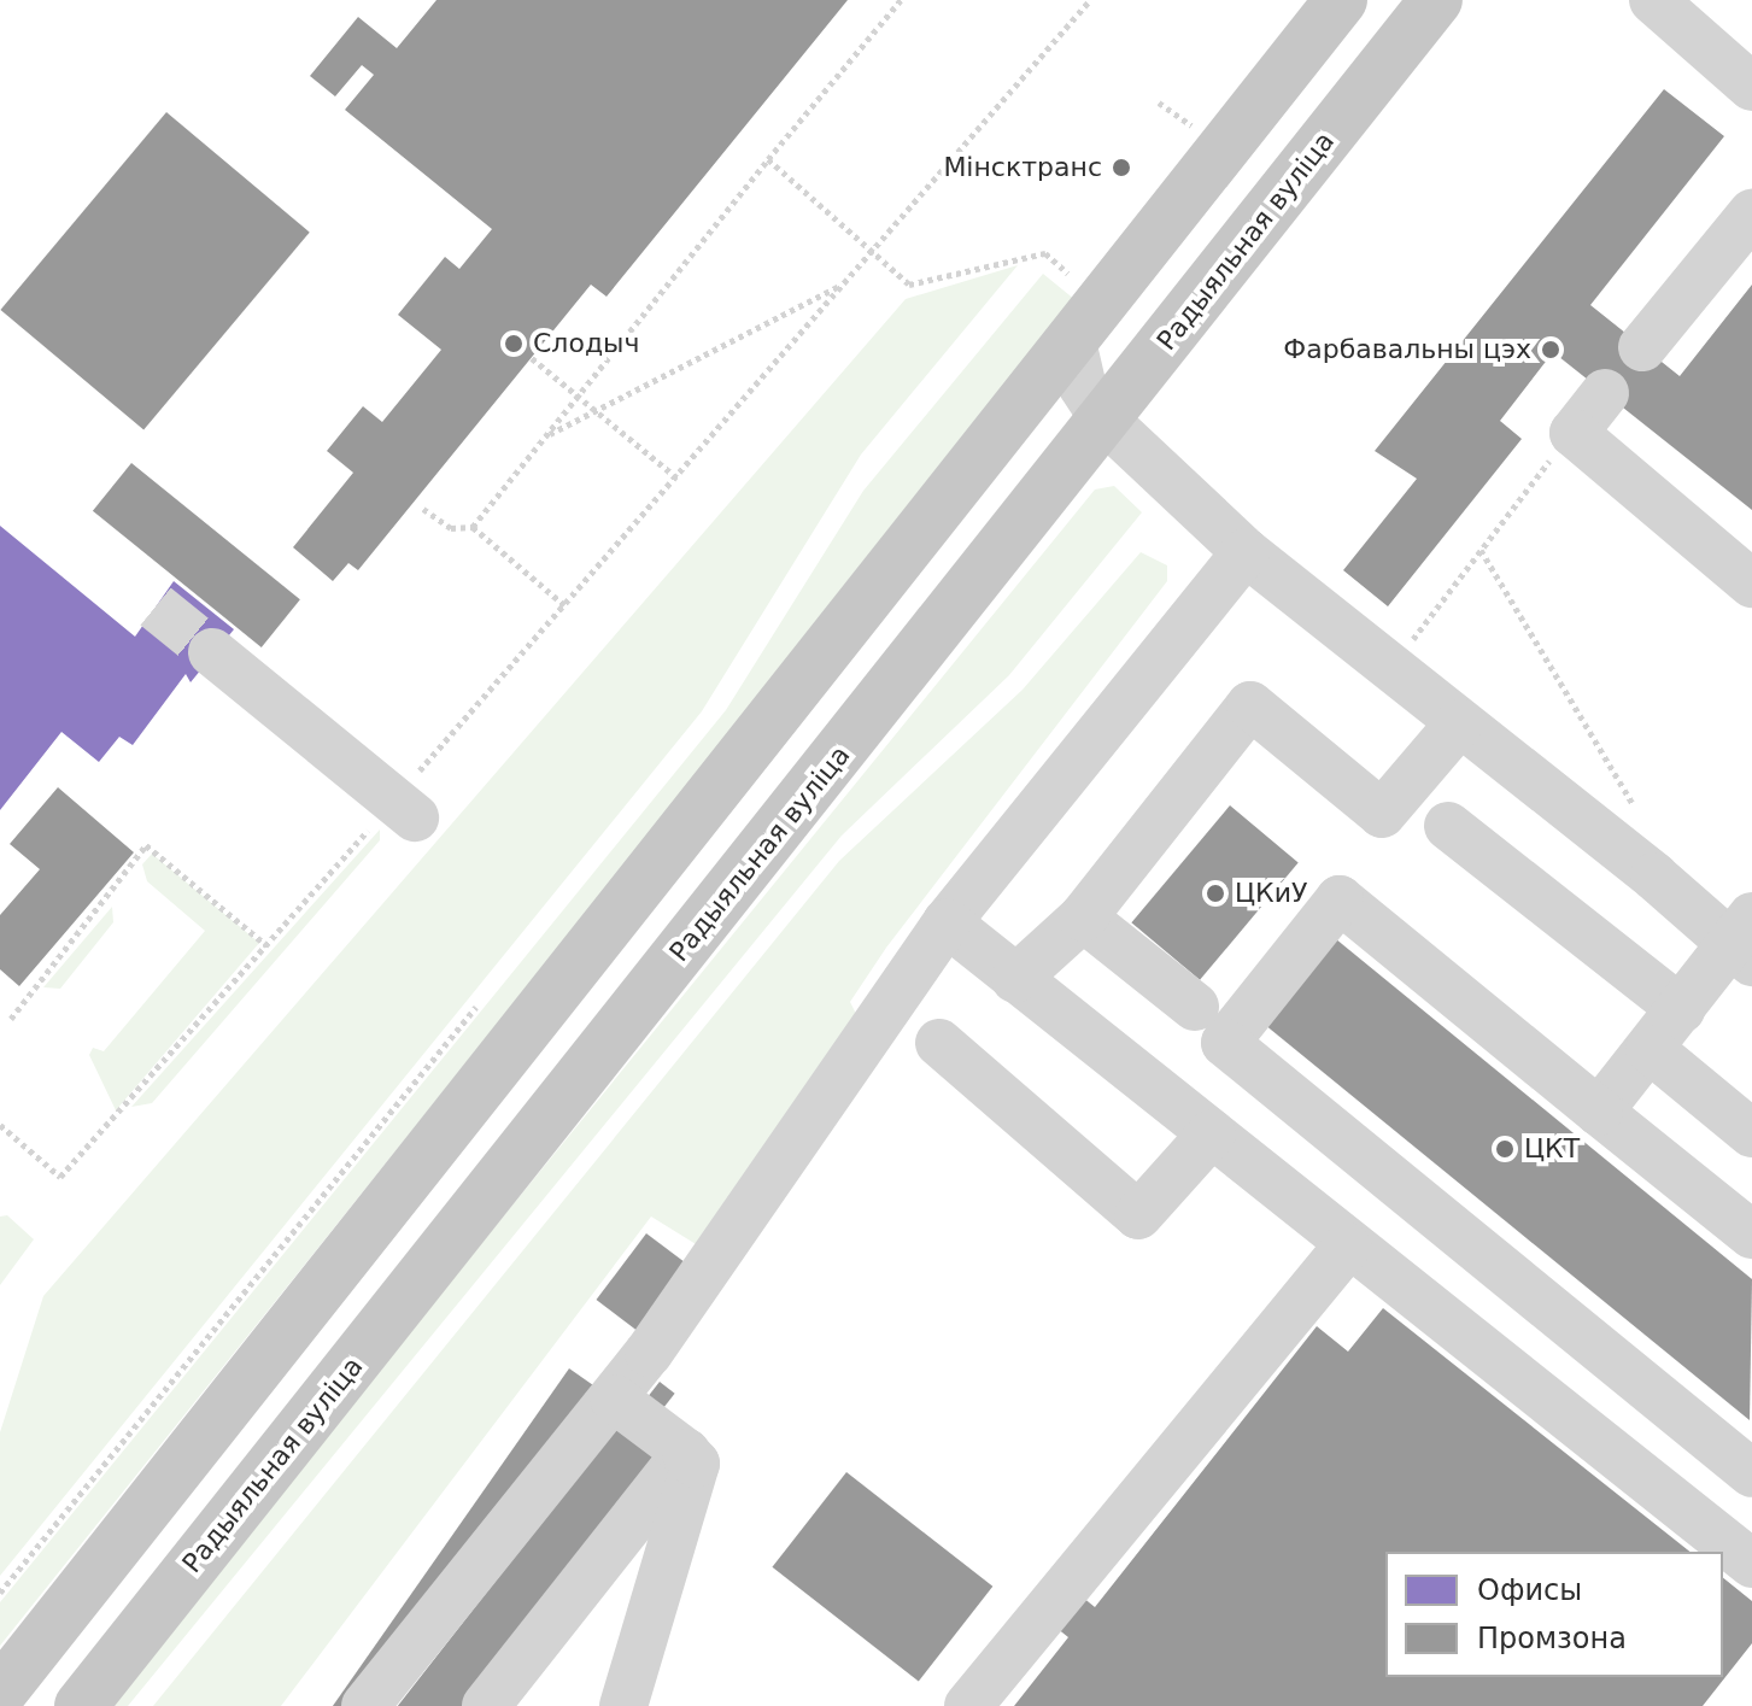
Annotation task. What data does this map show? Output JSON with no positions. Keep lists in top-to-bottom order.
{
  "streets": {
    "main road": ["Радыяльная вуліца"]
  },
  "places": [
    "Мінсктранс",
    "Слодыч",
    "Фарбавальны цэх",
    "ЦКиУ",
    "ЦКТ"
  ],
  "legend": ["Офисы", "Промзона"]
}
